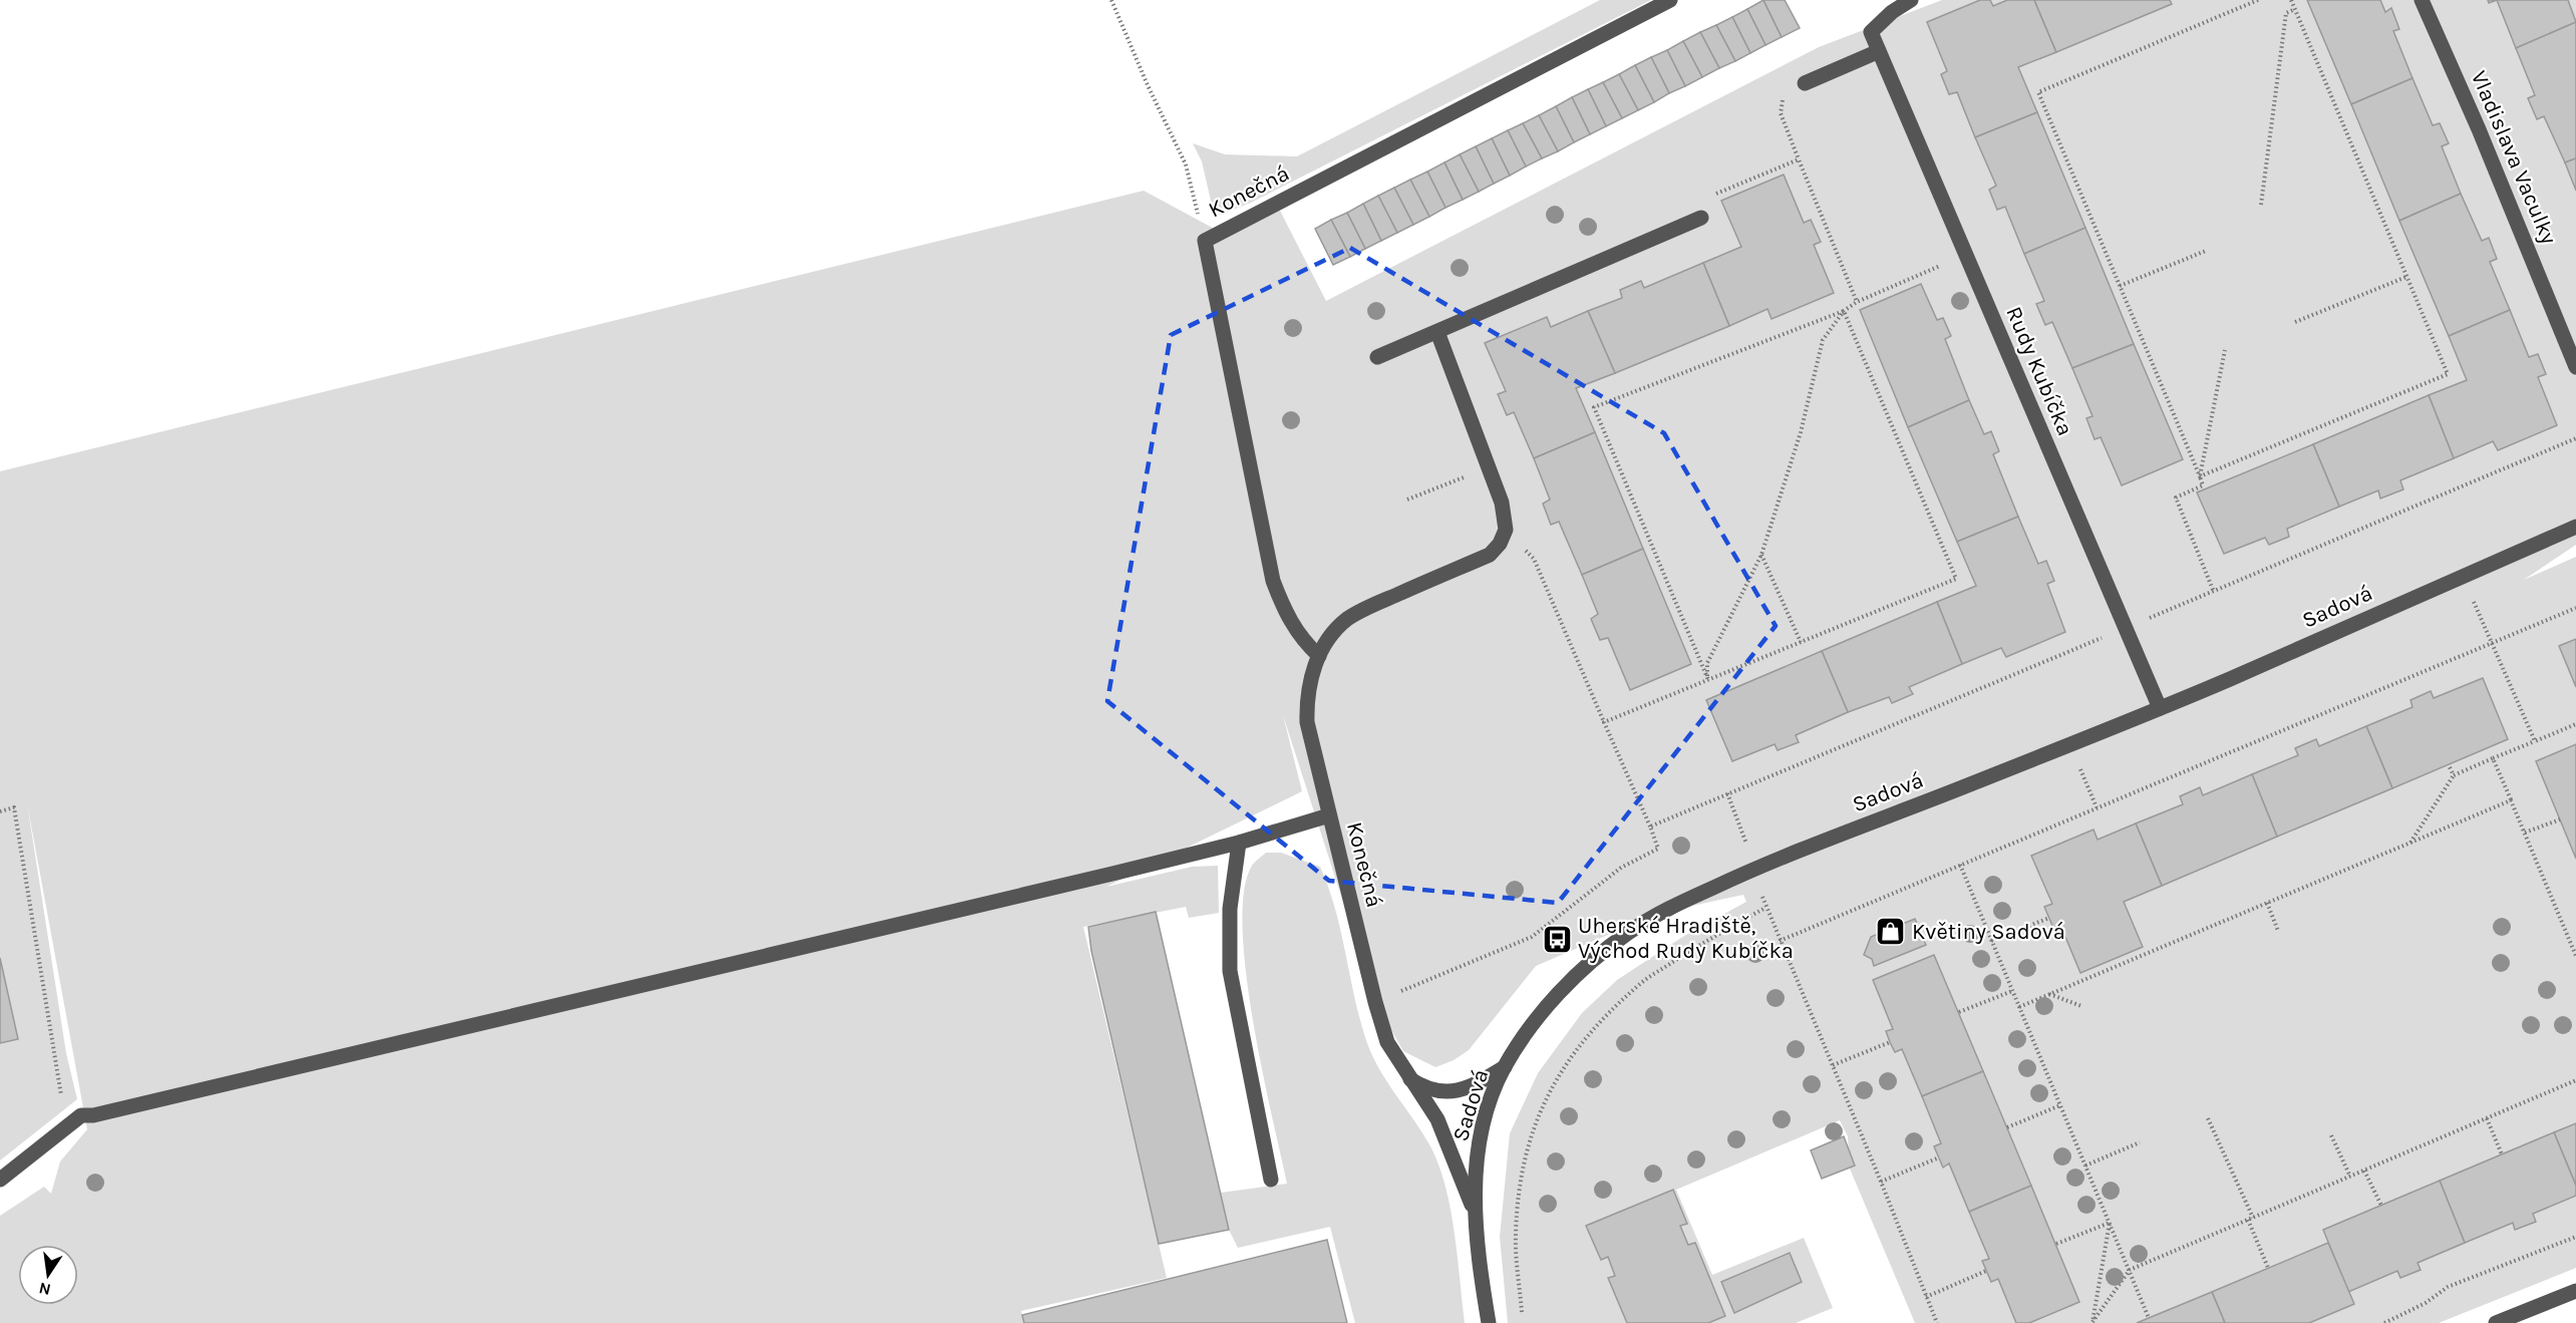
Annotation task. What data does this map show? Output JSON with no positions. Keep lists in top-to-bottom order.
{
  "streets": {
    "street": [
      "Vladislava Vaculky",
      "Konečná",
      "Rudy Kubíčka",
      "Sadová"
    ]
  },
  "crossings": [
    ["Konečná", "Sadová"],
    ["Rudy Kubíčka", "Sadová"]
  ],
  "places": {
    "shop": ["Květiny Sadová"],
    "bus stop": ["Uherské Hradiště, Východ Rudy Kubíčka"]
  },
  "north": "bottom"
}
